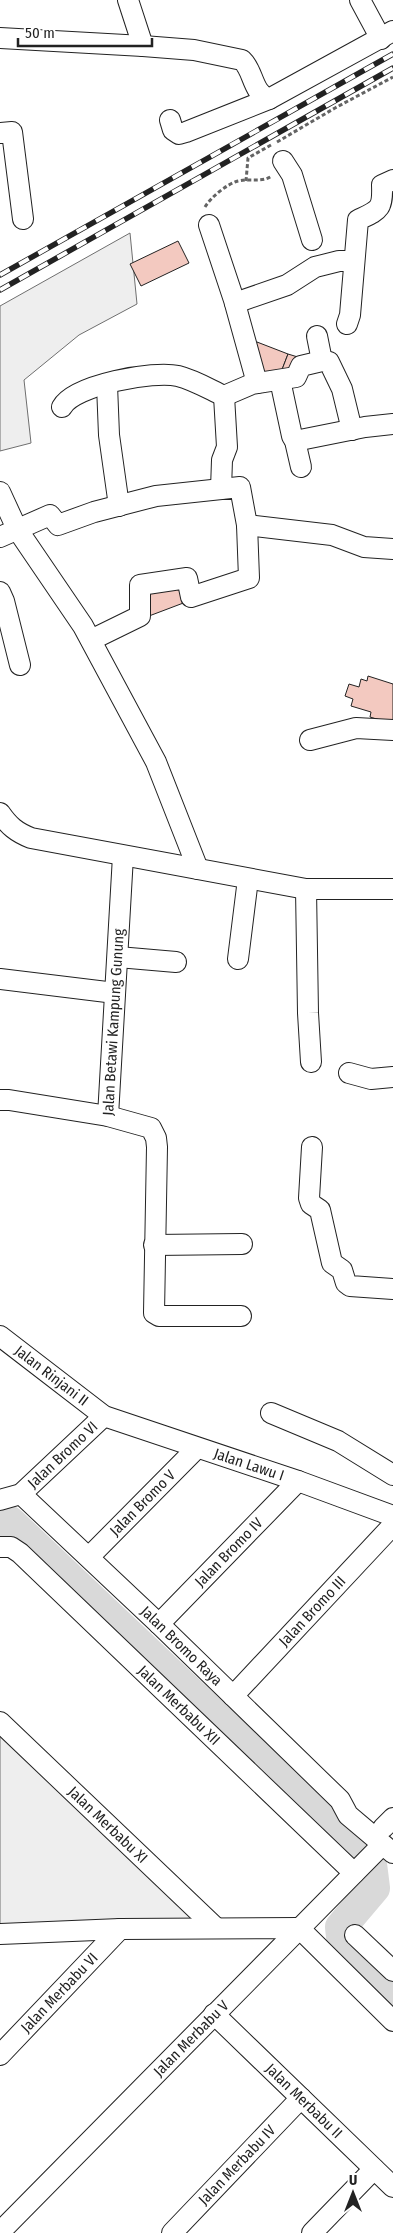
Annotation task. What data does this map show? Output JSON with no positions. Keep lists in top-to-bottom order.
{
  "streets": {
    "street": [
      "Jalan Betawi Kampung Gunung",
      "Jalan Rinjani II",
      "Jalan Bromo VI",
      "Jalan Lawu I",
      "Jalan Bromo V",
      "Jalan Bromo IV",
      "Jalan Bromo III",
      "Jalan Bromo Raya",
      "Jalan Merbabu XII",
      "Jalan Merbabu XI",
      "Jalan Merbabu VI",
      "Jalan Merbabu V",
      "Jalan Merbabu II",
      "Jalan Merbabu IV"
    ]
  },
  "crossings": [
    ["Jalan Rinjani II", "Jalan Bromo VI"],
    ["Jalan Rinjani II", "Jalan Lawu I"],
    ["Jalan Bromo VI", "Jalan Lawu I"],
    ["Jalan Bromo VI", "Jalan Bromo Raya"],
    ["Jalan Lawu I", "Jalan Bromo V"],
    ["Jalan Lawu I", "Jalan Bromo IV"],
    ["Jalan Bromo V", "Jalan Bromo Raya"],
    ["Jalan Bromo IV", "Jalan Bromo Raya"],
    ["Jalan Bromo III", "Jalan Bromo Raya"],
    ["Jalan Bromo Raya", "Jalan Merbabu V"],
    ["Jalan Merbabu XII", "Jalan Merbabu V"],
    ["Jalan Merbabu V", "Jalan Merbabu II"],
    ["Jalan Merbabu II", "Jalan Merbabu IV"]
  ],
  "scale_bar": "50 m",
  "north": "top"
}
